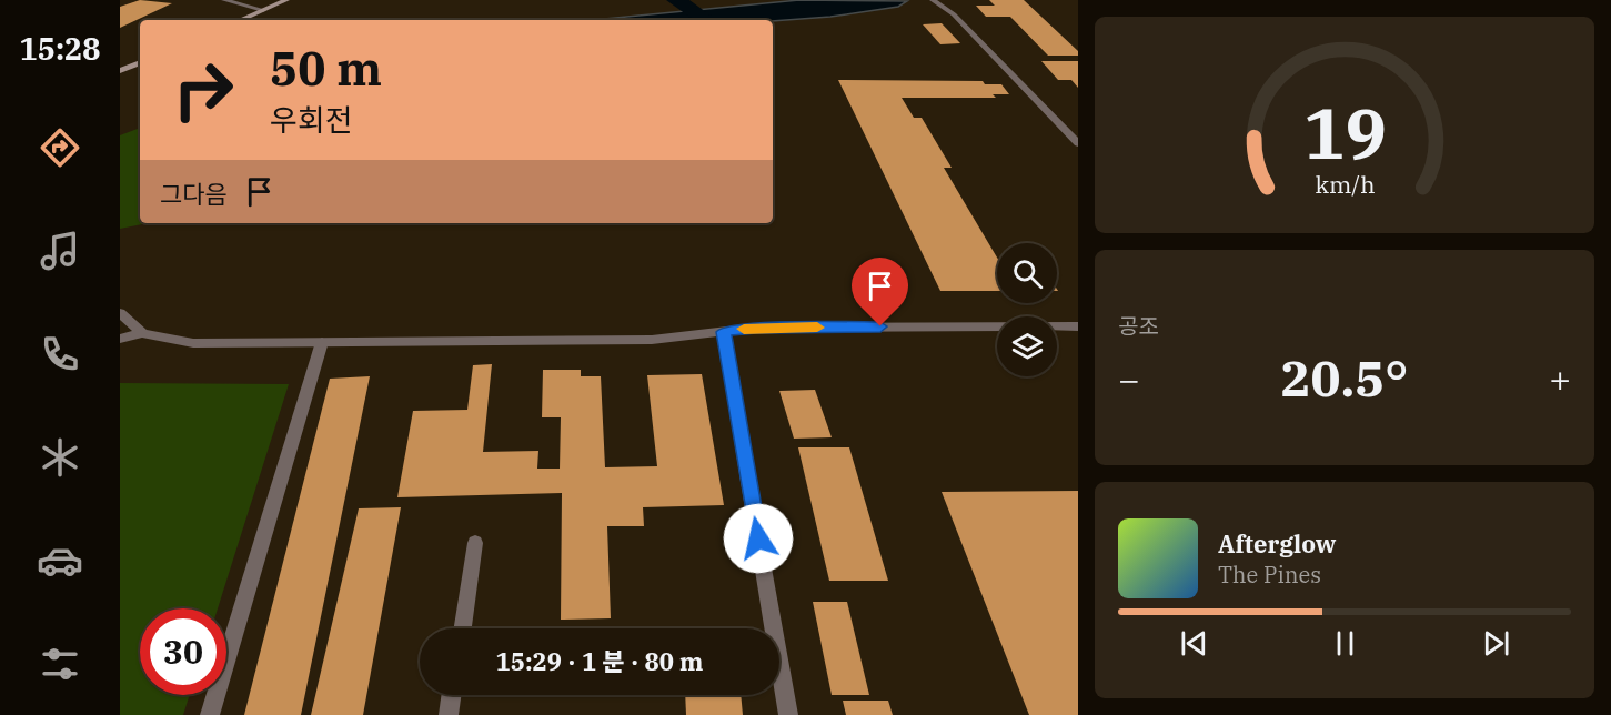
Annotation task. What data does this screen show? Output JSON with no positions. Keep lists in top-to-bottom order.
{
  "page": {
    "tabs": "15:28",
    "turn": ["50 m", "우회전"],
    "then": "그다음",
    "tile": "공조",
    "heat": ["−", "20.5°", "+"],
    "song": ["Afterglow", "The Pines"],
    "limit": "30",
    "trip": "15:29 · 1 분 · 80 m",
    "gauge": ["19", "km/h"]
  }
}
